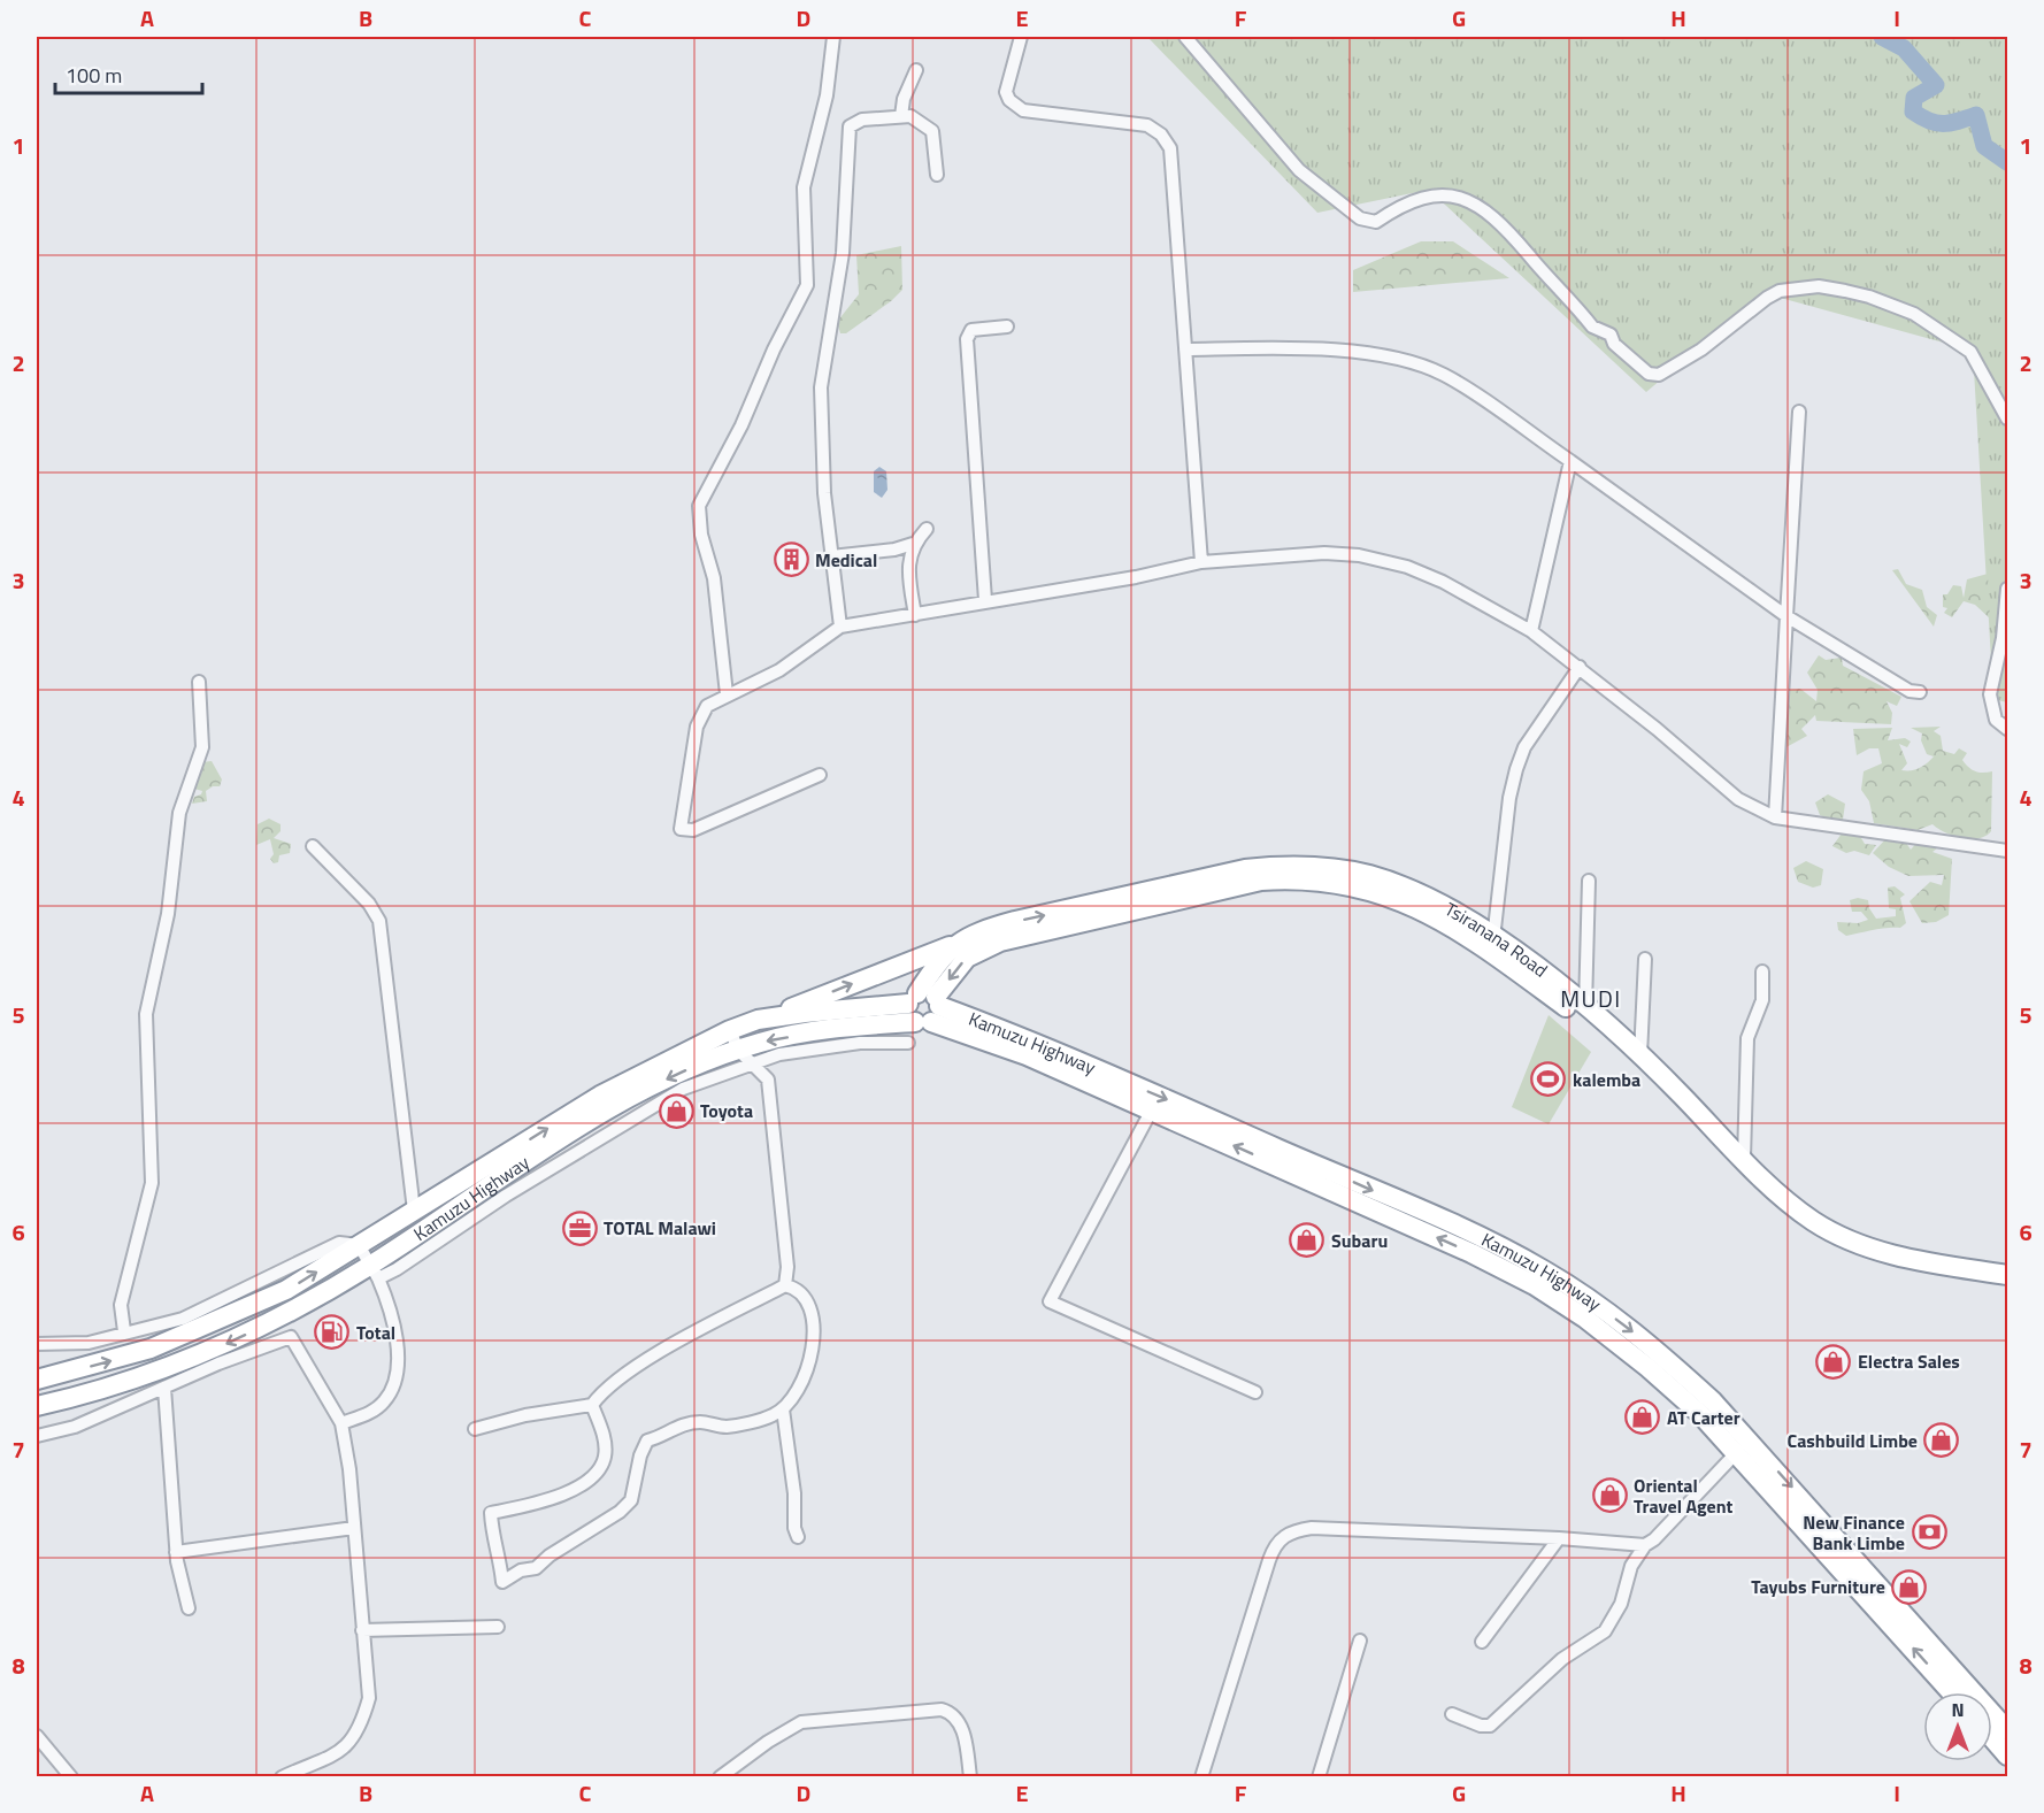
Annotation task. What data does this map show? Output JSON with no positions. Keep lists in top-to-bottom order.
{
  "streets": {
    "highway": ["Tsiranana Road", "Kamuzu Highway"]
  },
  "crossings": [
    ["Tsiranana Road", "Kamuzu Highway"]
  ],
  "districts": ["MUDI"],
  "places": {
    "building": ["Medical"],
    "sports": ["kalemba"],
    "shop": [
      "Toyota",
      "Subaru",
      "Electra Sales",
      "AT Carter",
      "Cashbuild Limbe",
      "Oriental Travel Agent",
      "Tayubs Furniture"
    ],
    "office": ["TOTAL Malawi"],
    "fuel station": ["Total"],
    "bank": ["New Finance Bank Limbe"]
  },
  "scale_bar": "100 m",
  "north": "top",
  "grid": {
    "columns": [
      "A",
      "B",
      "C",
      "D",
      "E",
      "F",
      "G",
      "H",
      "I"
    ],
    "rows": [
      "1",
      "2",
      "3",
      "4",
      "5",
      "6",
      "7",
      "8"
    ]
  }
}
